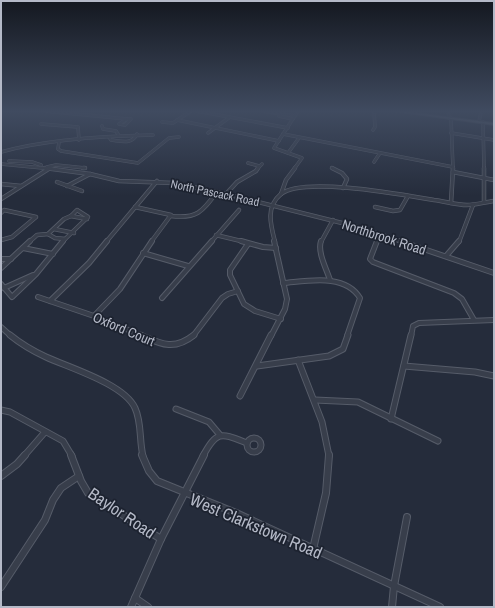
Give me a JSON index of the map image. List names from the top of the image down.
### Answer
{
  "streets": {
    "street": [
      "North Pascack Road",
      "Northbrook Road",
      "Oxford Court",
      "Baylor Road",
      "West Clarkstown Road"
    ]
  },
  "crossings": [
    ["North Pascack Road", "Northbrook Road"],
    ["Baylor Road", "West Clarkstown Road"]
  ]
}
